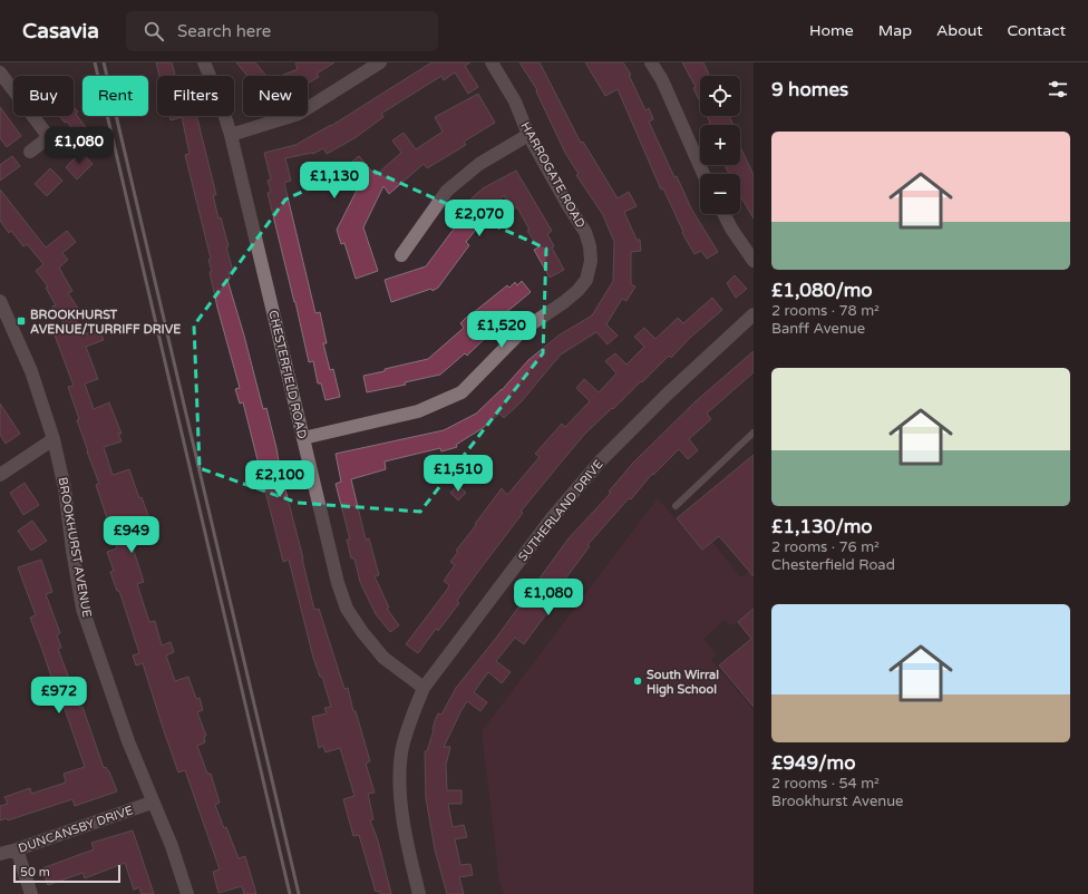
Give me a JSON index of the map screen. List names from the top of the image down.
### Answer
{
  "streets": {
    "street": [
      "HARROGATE ROAD",
      "CHESTERFIELD ROAD",
      "SUTHERLAND DRIVE",
      "BROOKHURST AVENUE",
      "DUNCANSBY DRIVE"
    ]
  },
  "crossings": [
    ["HARROGATE ROAD", "CHESTERFIELD ROAD"],
    ["CHESTERFIELD ROAD", "SUTHERLAND DRIVE"],
    ["BROOKHURST AVENUE", "DUNCANSBY DRIVE"]
  ],
  "places": {
    "transit": ["BROOKHURST AVENUE/TURRIFF DRIVE"],
    "other": ["South Wirral High School"]
  },
  "scale_bar": "50 m",
  "page": {
    "header": "Casavia",
    "search": "Search here",
    "nav": [
      "Home",
      "Map",
      "About",
      "Contact"
    ],
    "heading": "9 homes",
    "map_buttons": ["+", "−"],
    "chip": [
      "Buy",
      "Rent",
      "Filters",
      "New"
    ],
    "list": [
      {
        "name": "£1,080/mo",
        "note": "2 rooms · 78 m² · Banff Avenue"
      },
      {
        "name": "£1,130/mo",
        "note": "2 rooms · 76 m² · Chesterfield Road"
      },
      {
        "name": "£949/mo",
        "note": "2 rooms · 54 m² · Brookhurst Avenue"
      }
    ],
    "price": [
      "£1,080",
      "£1,130",
      "£2,070",
      "£1,520",
      "£1,510",
      "£2,100",
      "£949",
      "£1,080",
      "£972"
    ],
    "scale": "50 m"
  }
}
